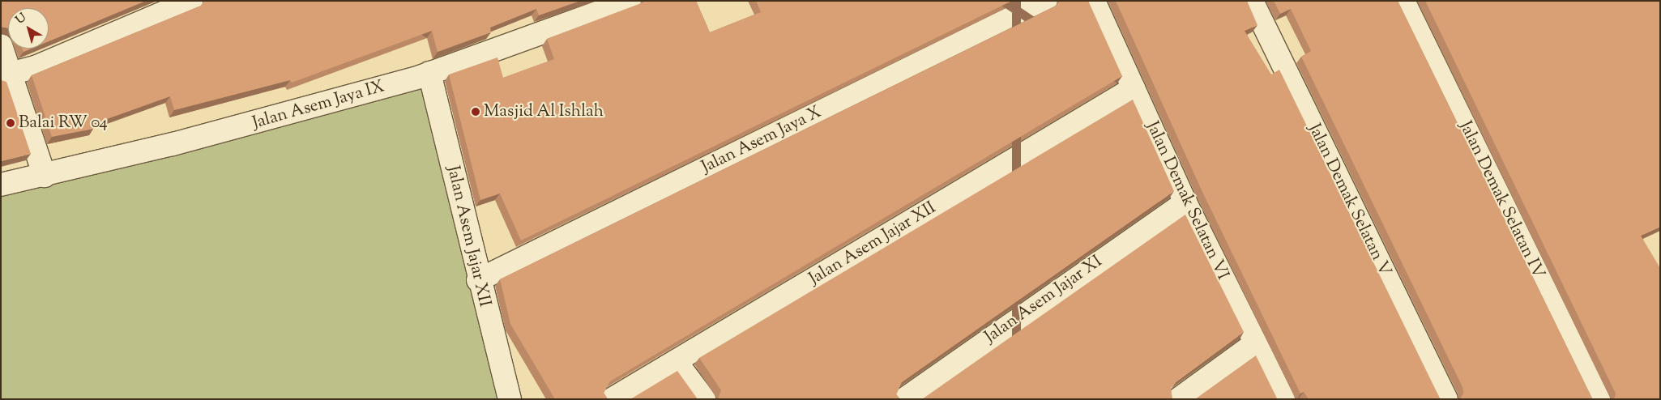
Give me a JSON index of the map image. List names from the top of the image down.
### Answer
{
  "streets": {
    "street": [
      "Jalan Asem Jaya IX",
      "Jalan Asem Jaya X",
      "Jalan Demak Selatan V",
      "Jalan Demak Selatan IV",
      "Jalan Demak Selatan VI",
      "Jalan Asem Jajar XII",
      "Jalan Asem Jajar XI"
    ]
  },
  "crossings": [
    ["Jalan Asem Jaya IX", "Jalan Asem Jajar XII"],
    ["Jalan Asem Jaya X", "Jalan Asem Jajar XII"],
    ["Jalan Demak Selatan VI", "Jalan Asem Jajar XII"],
    ["Jalan Demak Selatan VI", "Jalan Asem Jajar XI"]
  ],
  "places": ["Masjid Al Ishlah", "Balai RW 04"],
  "north": "top left"
}
